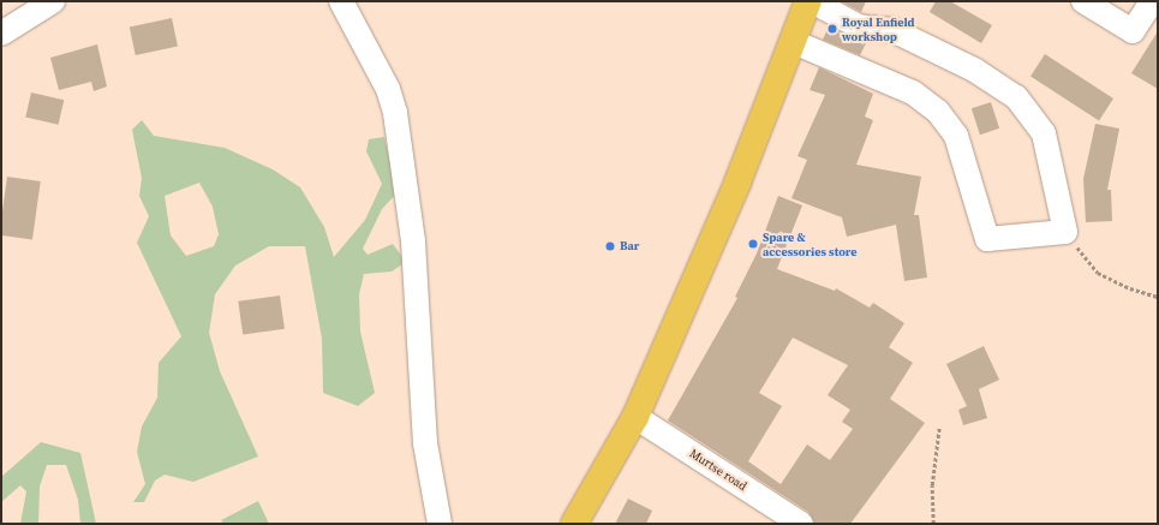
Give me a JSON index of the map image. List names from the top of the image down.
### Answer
{
  "streets": {
    "street": ["Murtse road"]
  },
  "places": ["Royal Enfield workshop", "Spare & accessories store", "Bar"]
}
